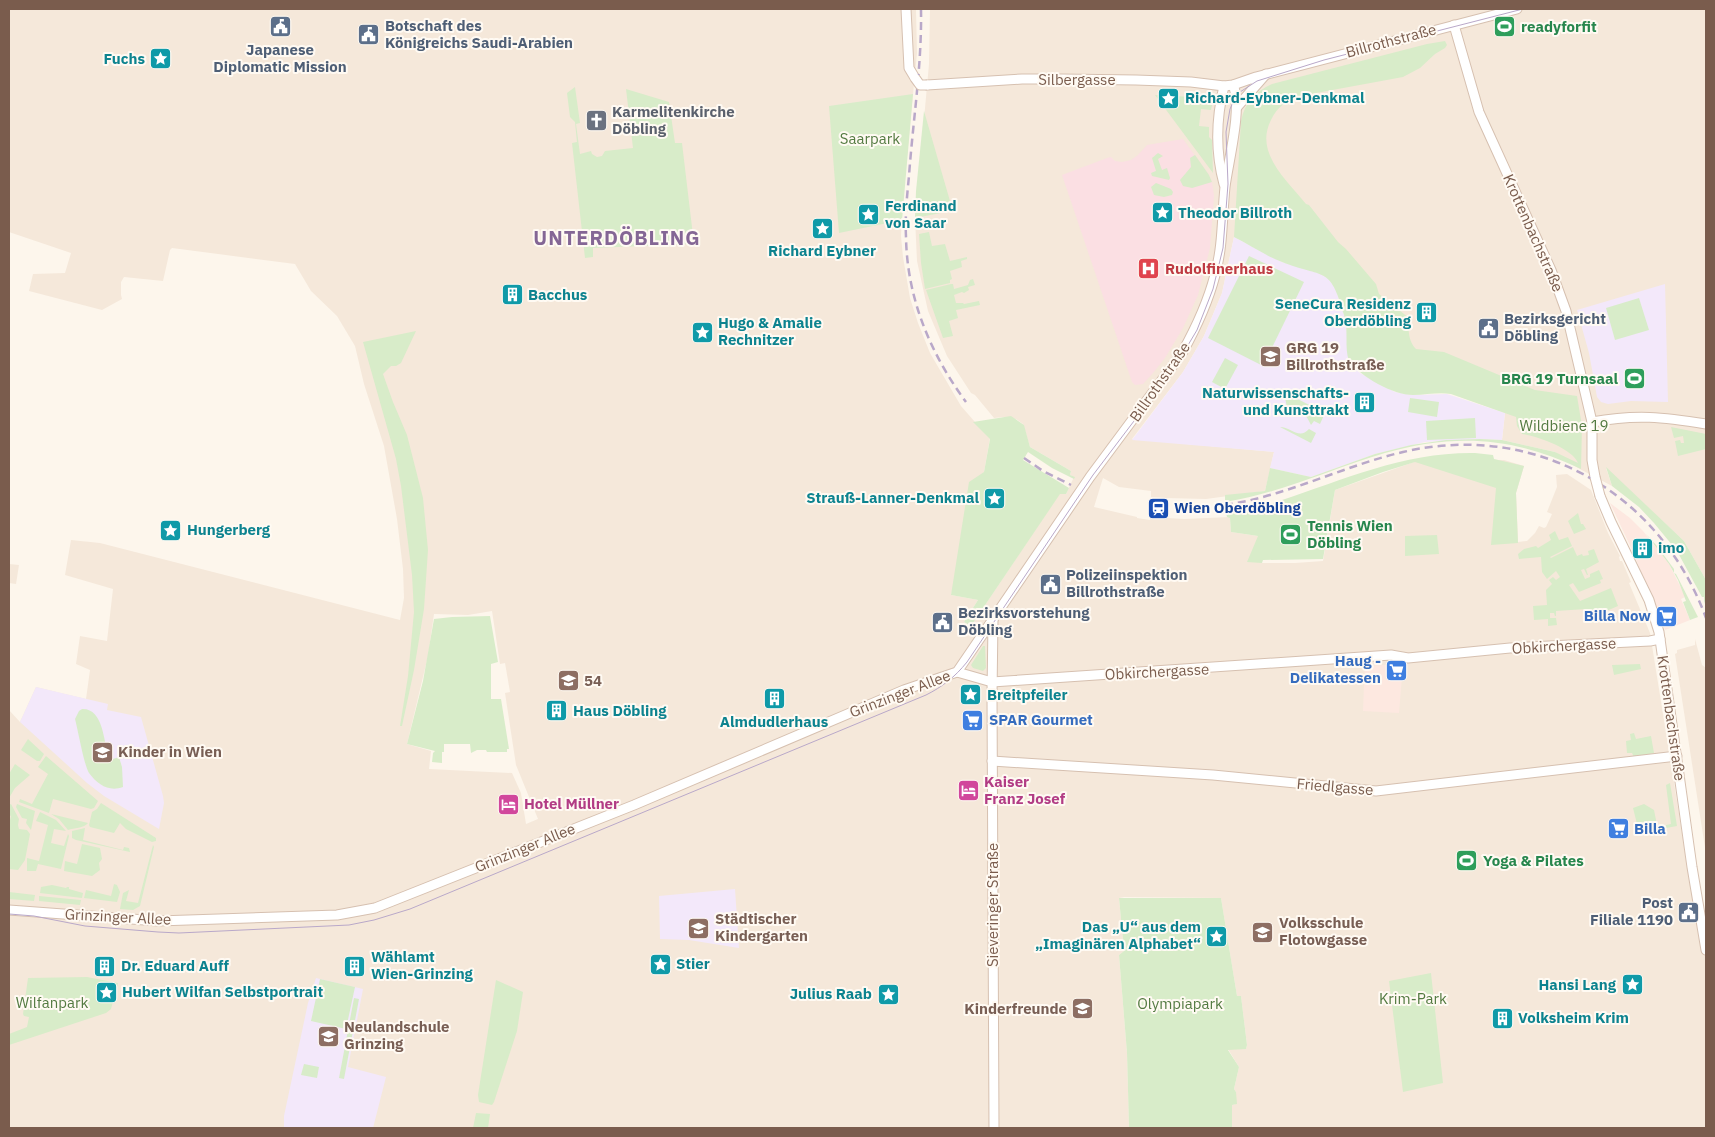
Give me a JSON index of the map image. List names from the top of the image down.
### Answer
{
  "streets": {
    "main road": [
      "Billrothstraße",
      "Silbergasse",
      "Krottenbachstraße",
      "Obkirchergasse",
      "Grinzinger Allee",
      "Friedlgasse",
      "Sieveringer Straße"
    ]
  },
  "crossings": [
    ["Billrothstraße", "Silbergasse"],
    ["Billrothstraße", "Krottenbachstraße"],
    ["Billrothstraße", "Grinzinger Allee"],
    ["Krottenbachstraße", "Obkirchergasse"],
    ["Krottenbachstraße", "Friedlgasse"],
    ["Obkirchergasse", "Grinzinger Allee"],
    ["Obkirchergasse", "Sieveringer Straße"],
    ["Friedlgasse", "Sieveringer Straße"]
  ],
  "districts": ["UNTERDÖBLING"],
  "parks": [
    "Saarpark",
    "Wildbiene 19",
    "Krim-Park",
    "Wilfanpark",
    "Olympiapark"
  ],
  "places": {
    "public building": [
      "Japanese Diplomatic Mission",
      "Botschaft des Königreichs Saudi-Arabien",
      "Bezirksgericht Döbling",
      "Polizeiinspektion Billrothstraße",
      "Bezirksvorstehung Döbling",
      "Post Filiale 1190"
    ],
    "sports": [
      "readyforfit",
      "BRG 19 Turnsaal",
      "Tennis Wien Döbling",
      "Yoga & Pilates"
    ],
    "place": [
      "Fuchs",
      "Richard-Eybner-Denkmal",
      "Theodor Billroth",
      "Ferdinand von Saar",
      "Richard Eybner",
      "Hugo & Amalie Rechnitzer",
      "Strauß-Lanner-Denkmal",
      "Hungerberg",
      "Breitpfeiler",
      "Das „U“ aus dem „Imaginären Alphabet“",
      "Stier",
      "Hansi Lang",
      "Hubert Wilfan Selbstportrait",
      "Julius Raab"
    ],
    "church": ["Karmelitenkirche Döbling"],
    "hospital": ["Rudolfinerhaus"],
    "building": [
      "Bacchus",
      "SeneCura Residenz Oberdöbling",
      "Naturwissenschafts- und Kunsttrakt",
      "imo",
      "Almdudlerhaus",
      "Haus Döbling",
      "Dr. Eduard Auff",
      "Wählamt Wien-Grinzing",
      "Volksheim Krim"
    ],
    "school or university": [
      "GRG 19 Billrothstraße",
      "54",
      "Kinder in Wien",
      "Städtischer Kindergarten",
      "Volksschule Flotowgasse",
      "Kinderfreunde",
      "Neulandschule Grinzing"
    ],
    "station": ["Wien Oberdöbling"],
    "supermarket": [
      "Billa Now",
      "Haug - Delikatessen",
      "SPAR Gourmet",
      "Billa"
    ],
    "hotel": ["Kaiser Franz Josef", "Hotel Müllner"]
  }
}
